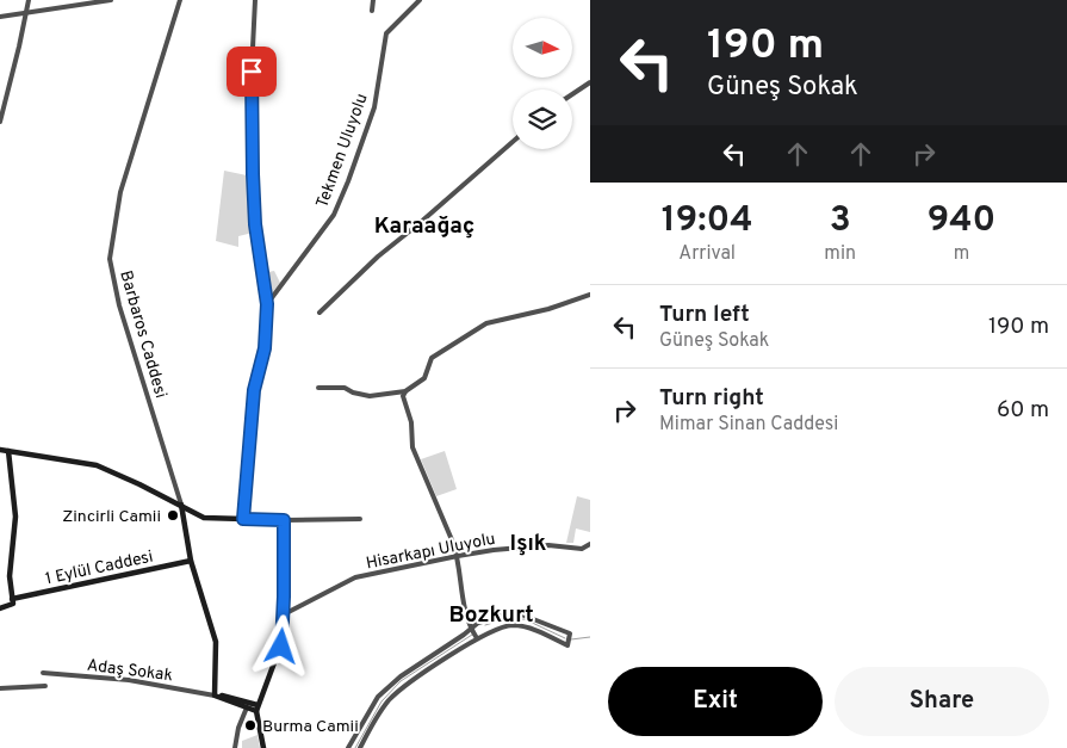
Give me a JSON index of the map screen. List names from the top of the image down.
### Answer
{
  "streets": {
    "main road": ["Barbaros Caddesi", "1 Eylül Caddesi"],
    "street": ["Tekmen Uluyolu", "Hisarkapı Uluyolu", "Adaş Sokak"]
  },
  "crossings": [
    ["Barbaros Caddesi", "1 Eylül Caddesi"],
    ["Barbaros Caddesi", "Adaş Sokak"]
  ],
  "districts": ["Karaağaç", "Işık", "Bozkurt"],
  "places": ["Zincirli Camii", "Burma Camii"],
  "north": "right",
  "page": {
    "turn": ["190 m", "Güneş Sokak"],
    "eta": [
      "19:04",
      "Arrival",
      "3",
      "min",
      "940",
      "m"
    ],
    "list": [
      {
        "name": "Turn left",
        "note": "Güneş Sokak",
        "value": "190 m"
      },
      {
        "name": "Turn right",
        "note": "Mimar Sinan Caddesi",
        "value": "60 m"
      }
    ],
    "buttons": ["Exit", "Share"]
  }
}
